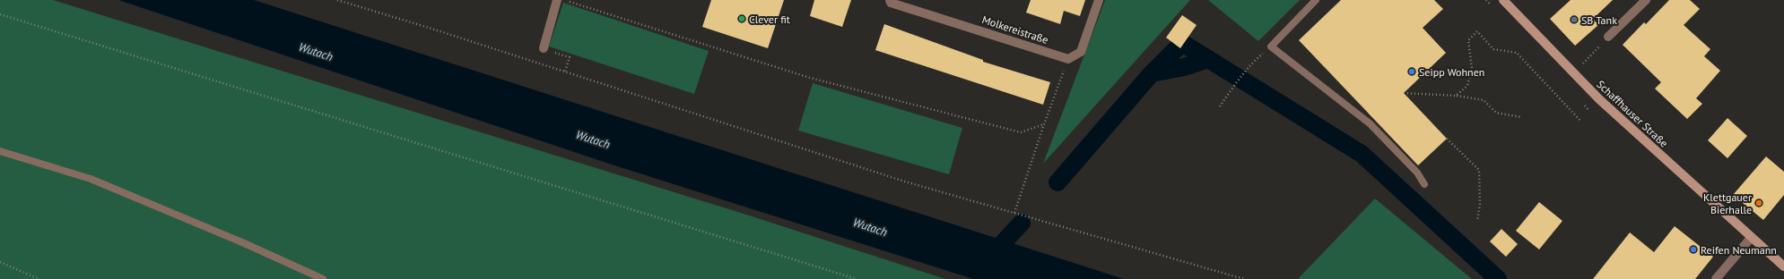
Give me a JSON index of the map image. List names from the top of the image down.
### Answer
{
  "streets": {
    "main road": ["Schaffhauser Straße"],
    "street": ["Molkereistraße"]
  },
  "water": ["Wutach"],
  "places": [
    "Clever fit",
    "SB Tank",
    "Seipp Wohnen",
    "Klettgauer Bierhalle",
    "Reifen Neumann"
  ]
}
